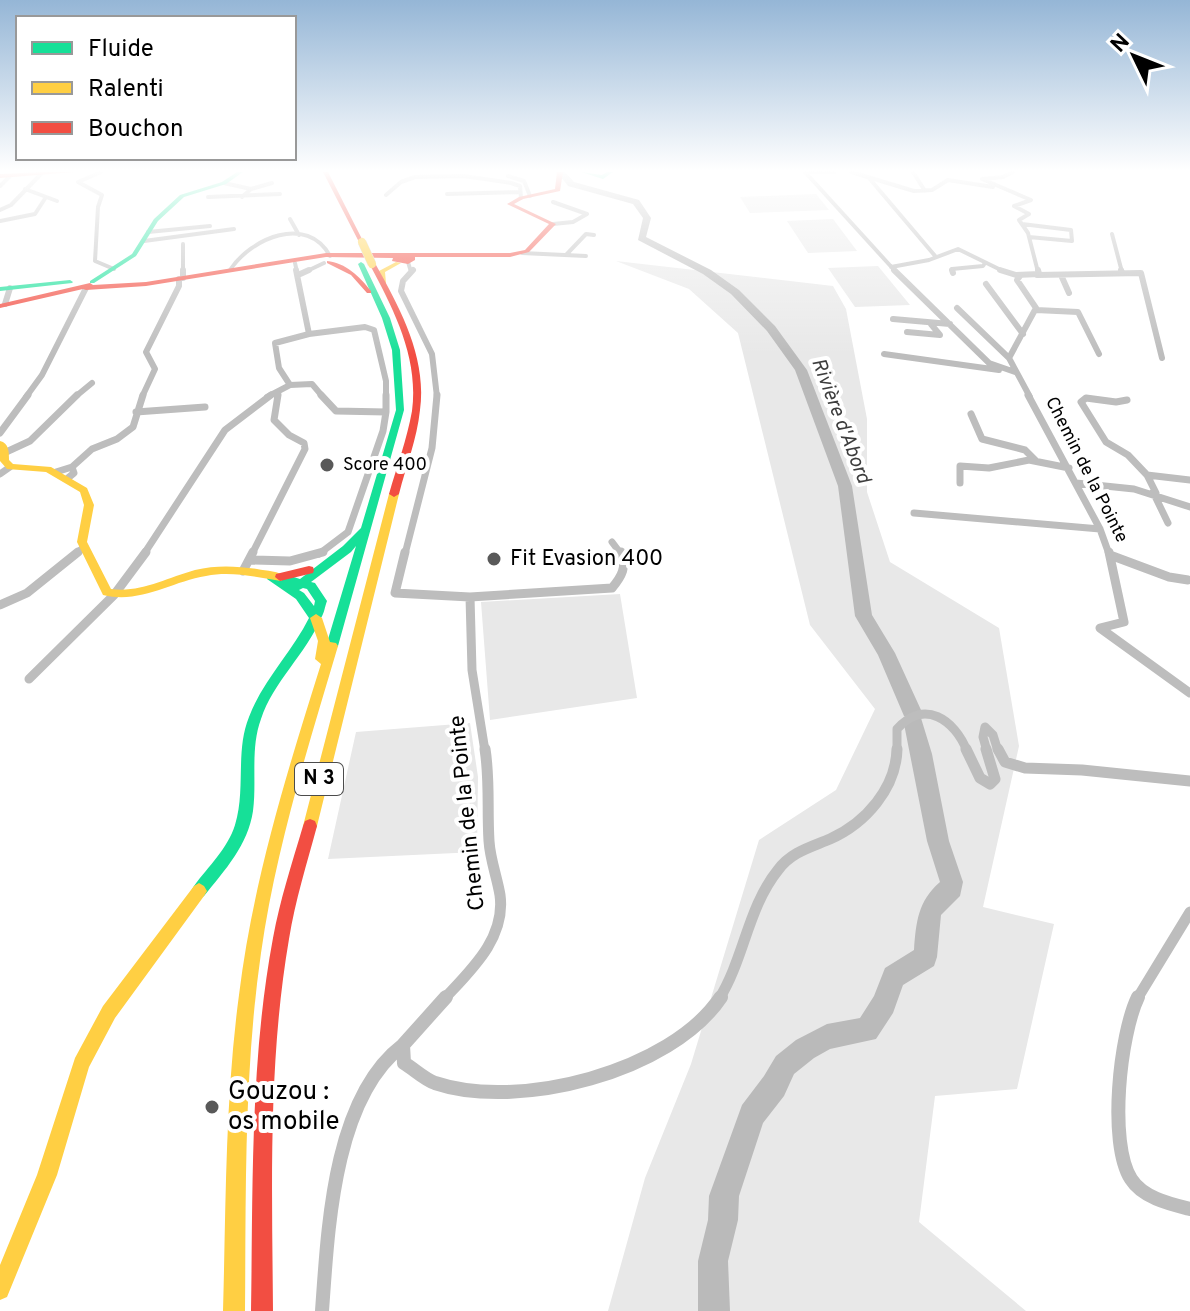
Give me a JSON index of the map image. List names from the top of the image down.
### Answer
{
  "streets": {
    "main road": ["N 3"],
    "street": ["Chemin de la Pointe"]
  },
  "water": ["Rivière d'Abord"],
  "places": ["Score 400", "Fit Evasion 400", "Gouzou : os mobile"],
  "legend": ["Fluide", "Ralenti", "Bouchon"],
  "north": "top left"
}
